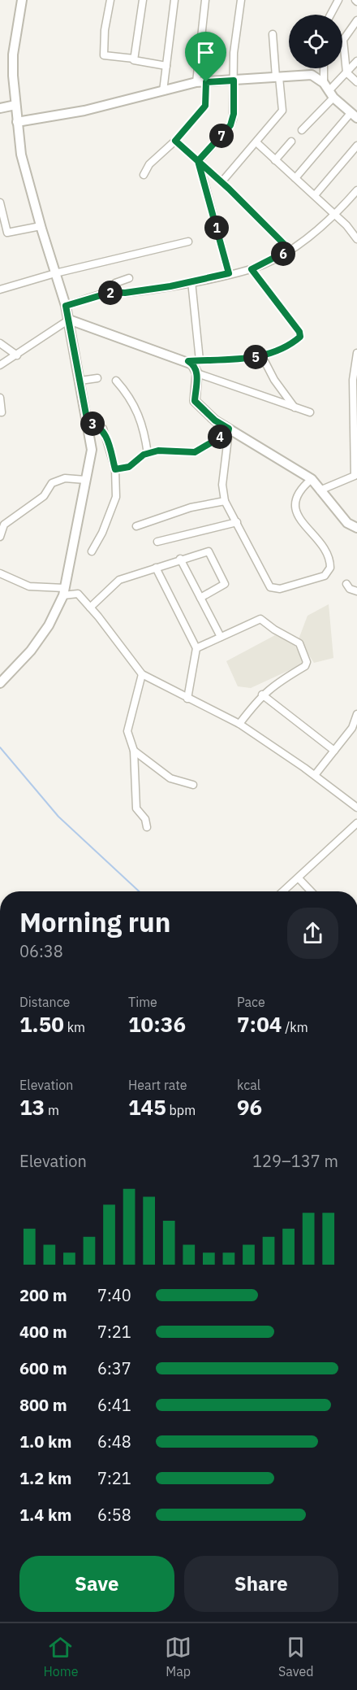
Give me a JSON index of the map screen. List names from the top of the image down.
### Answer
{
  "page": {
    "pins": [
      "7",
      "1",
      "6",
      "2",
      "5",
      "3",
      "4"
    ],
    "heading": ["Morning run", "06:38"],
    "stats": [
      ["Distance", "1.50 km"],
      ["Time", "10:36"],
      ["Pace", "7:04 /km"],
      ["Elevation", "13 m"],
      ["Heart rate", "145 bpm"],
      ["kcal", "96"]
    ],
    "chart": ["Elevation", "129–137 m"],
    "list": [
      {
        "name": "200 m",
        "note": "7:40"
      },
      {
        "name": "400 m",
        "note": "7:21"
      },
      {
        "name": "600 m",
        "note": "6:37"
      },
      {
        "name": "800 m",
        "note": "6:41"
      },
      {
        "name": "1.0 km",
        "note": "6:48"
      },
      {
        "name": "1.2 km",
        "note": "7:21"
      },
      {
        "name": "1.4 km",
        "note": "6:58"
      }
    ],
    "buttons": ["Save", "Share"],
    "tabs": ["Home", "Map", "Saved"]
  }
}
